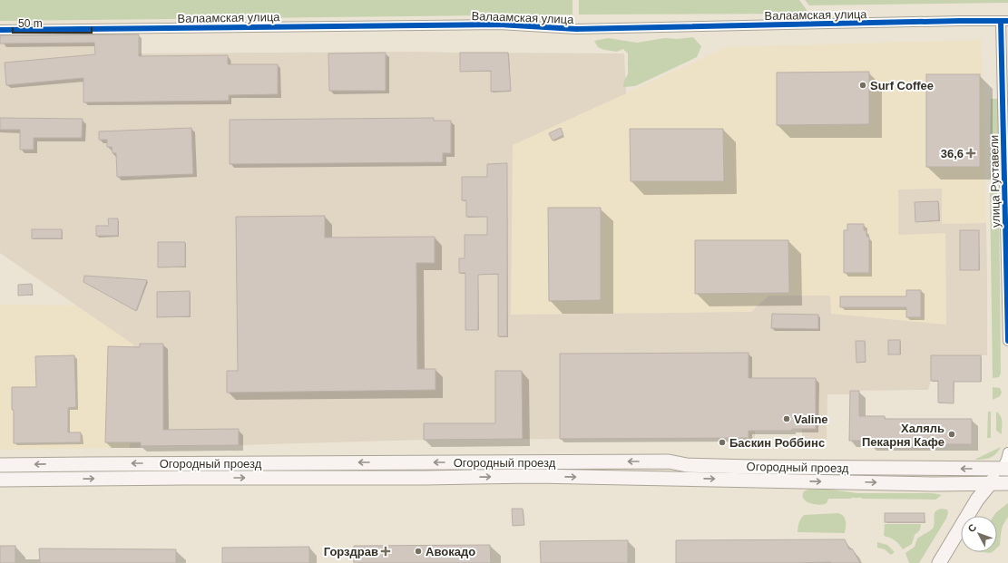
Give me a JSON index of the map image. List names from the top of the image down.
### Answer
{
  "streets": {
    "main road": ["Огородный проезд"],
    "street": ["Валаамская улица", "улица Руставели"]
  },
  "crossings": [
    ["Валаамская улица", "улица Руставели"]
  ],
  "places": {
    "other": [
      "Surf Coffee",
      "Valine",
      "Халяль Пекарня Кафе",
      "Баскин Роббинс",
      "Авокадо"
    ],
    "health": ["36,6", "Горздрав"]
  },
  "scale_bar": "50 m",
  "north": "top left"
}
